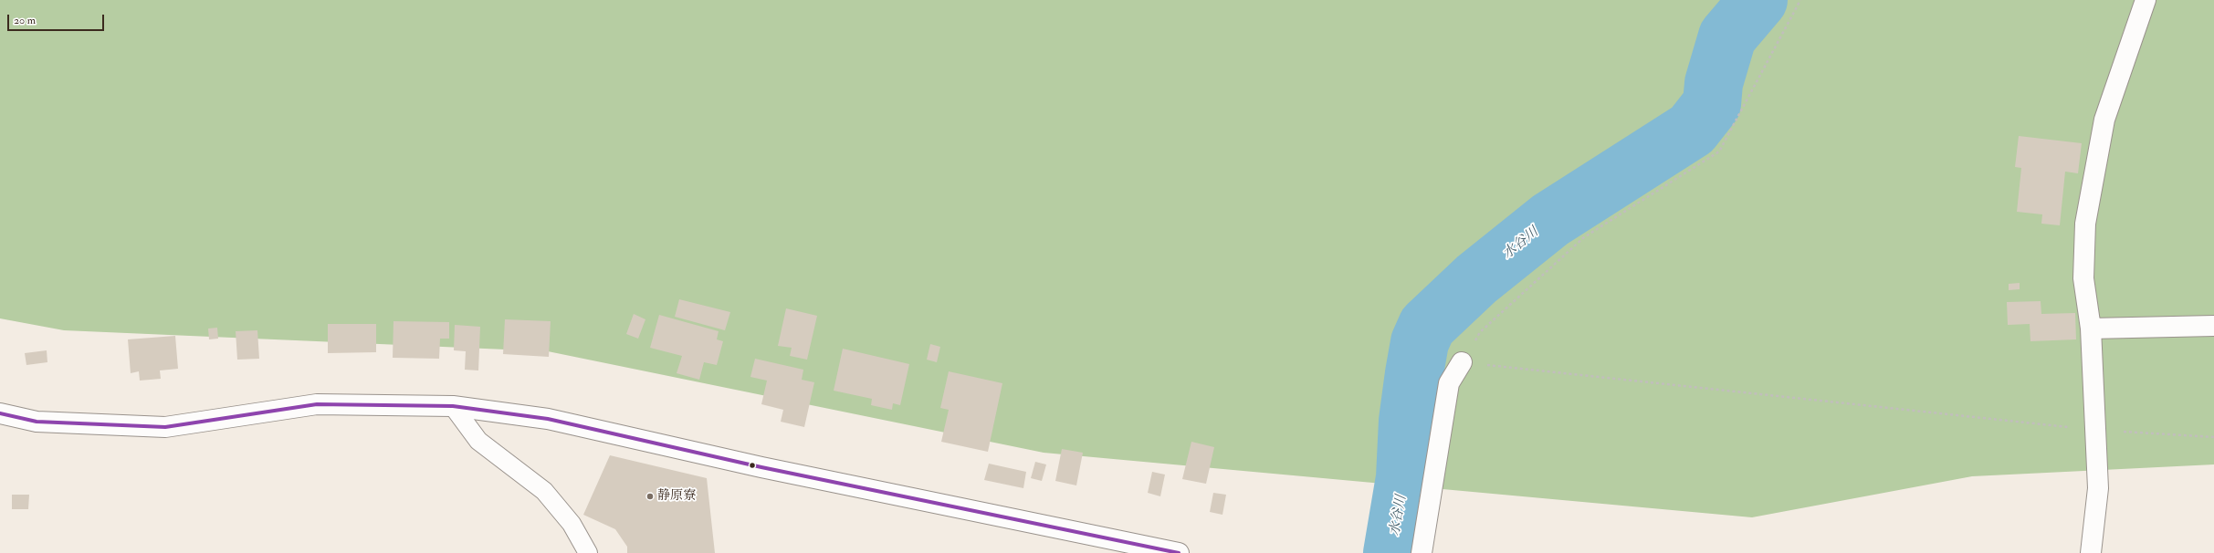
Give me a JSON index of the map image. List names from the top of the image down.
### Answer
{
  "water": ["水谷川"],
  "places": ["静原寮"],
  "scale_bar": "20 m"
}
